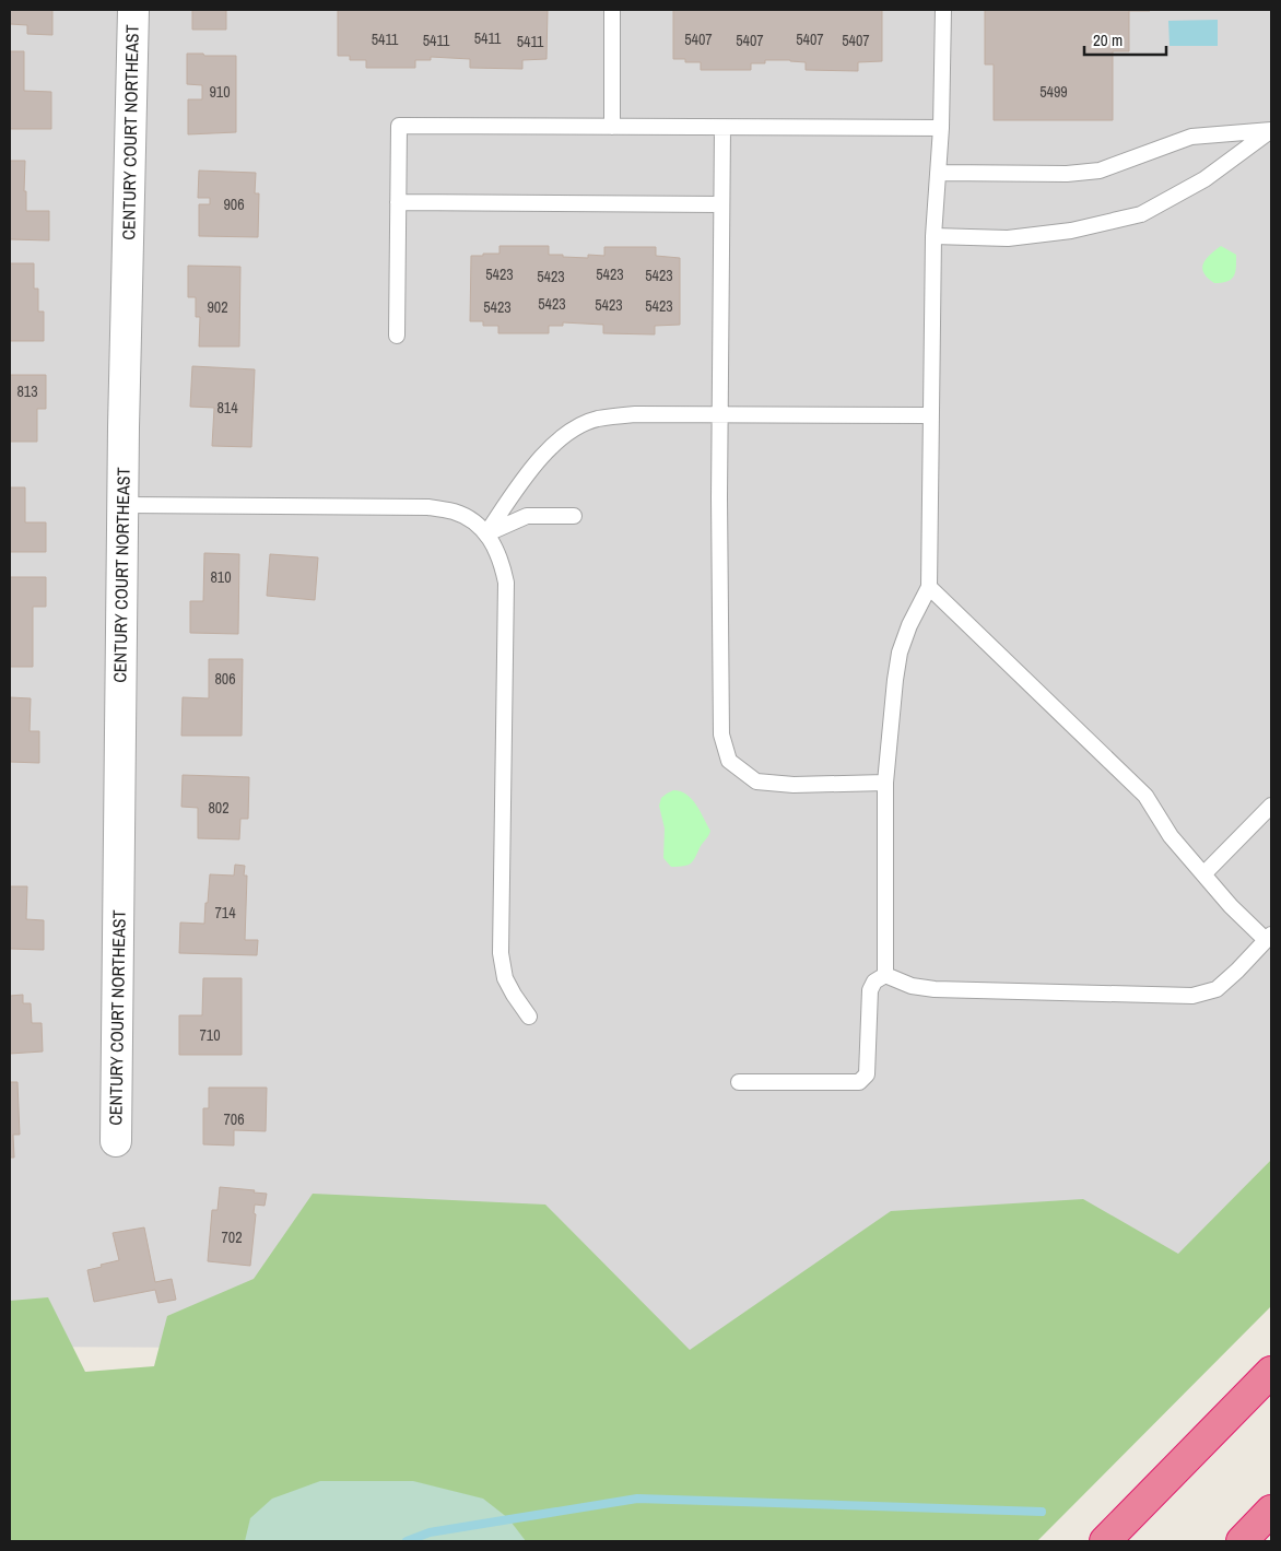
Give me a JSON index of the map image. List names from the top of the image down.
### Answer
{
  "streets": {
    "street": ["CENTURY COURT NORTHEAST"]
  },
  "house_numbers": [
    "5411",
    "5411",
    "5407",
    "5407",
    "5411",
    "5407",
    "5407",
    "5411",
    "910",
    "5499",
    "906",
    "5423",
    "5423",
    "5423",
    "5423",
    "5423",
    "5423",
    "5423",
    "902",
    "5423",
    "813",
    "814",
    "810",
    "806",
    "802",
    "714",
    "710",
    "706",
    "702"
  ],
  "scale_bar": "20 m"
}
